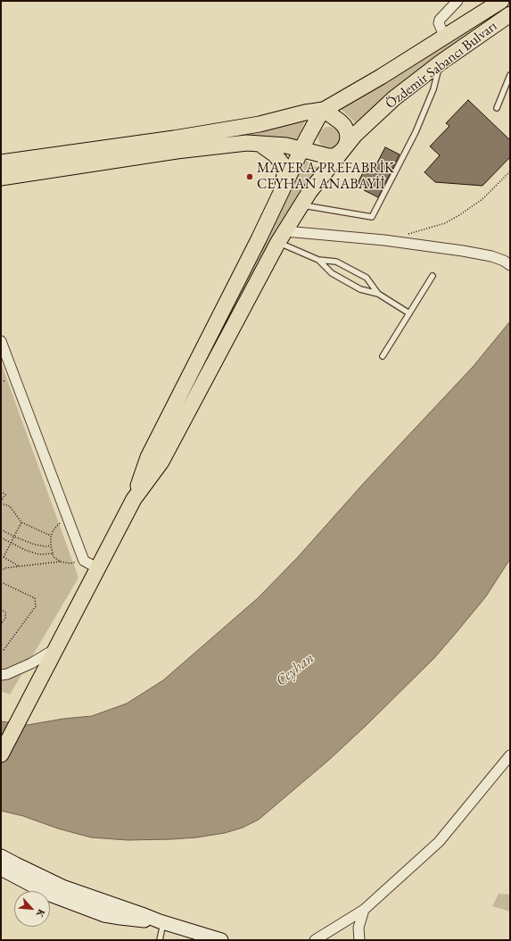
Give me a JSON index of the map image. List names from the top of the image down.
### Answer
{
  "streets": {
    "main road": ["Özdemir Sabancı Bulvarı"]
  },
  "water": ["Ceyhan"],
  "places": ["MAVERA PREFABRİK CEYHAN ANABAYİİ"],
  "north": "bottom right"
}
